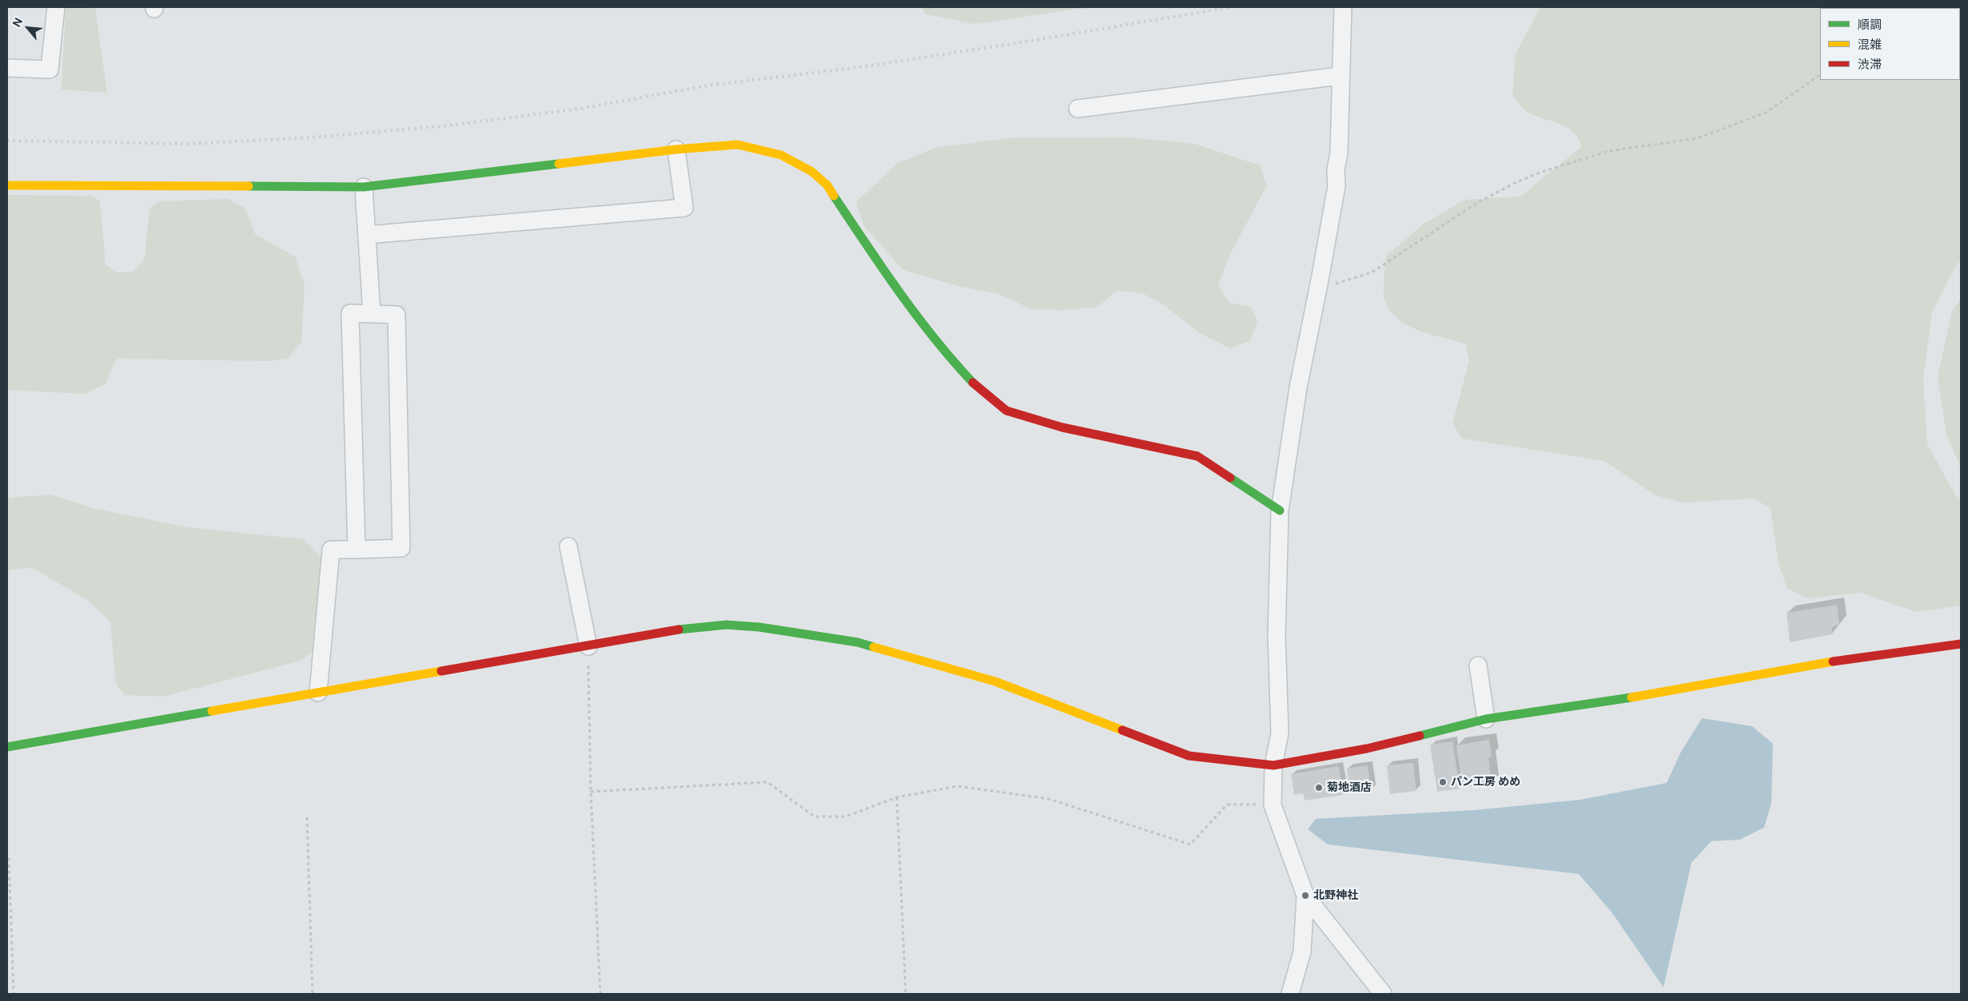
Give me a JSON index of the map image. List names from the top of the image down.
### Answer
{
  "places": ["パン工房 めめ", "菊地酒店", "北野神社"],
  "legend": ["順調", "混雑", "渋滞"],
  "north": "top left"
}
